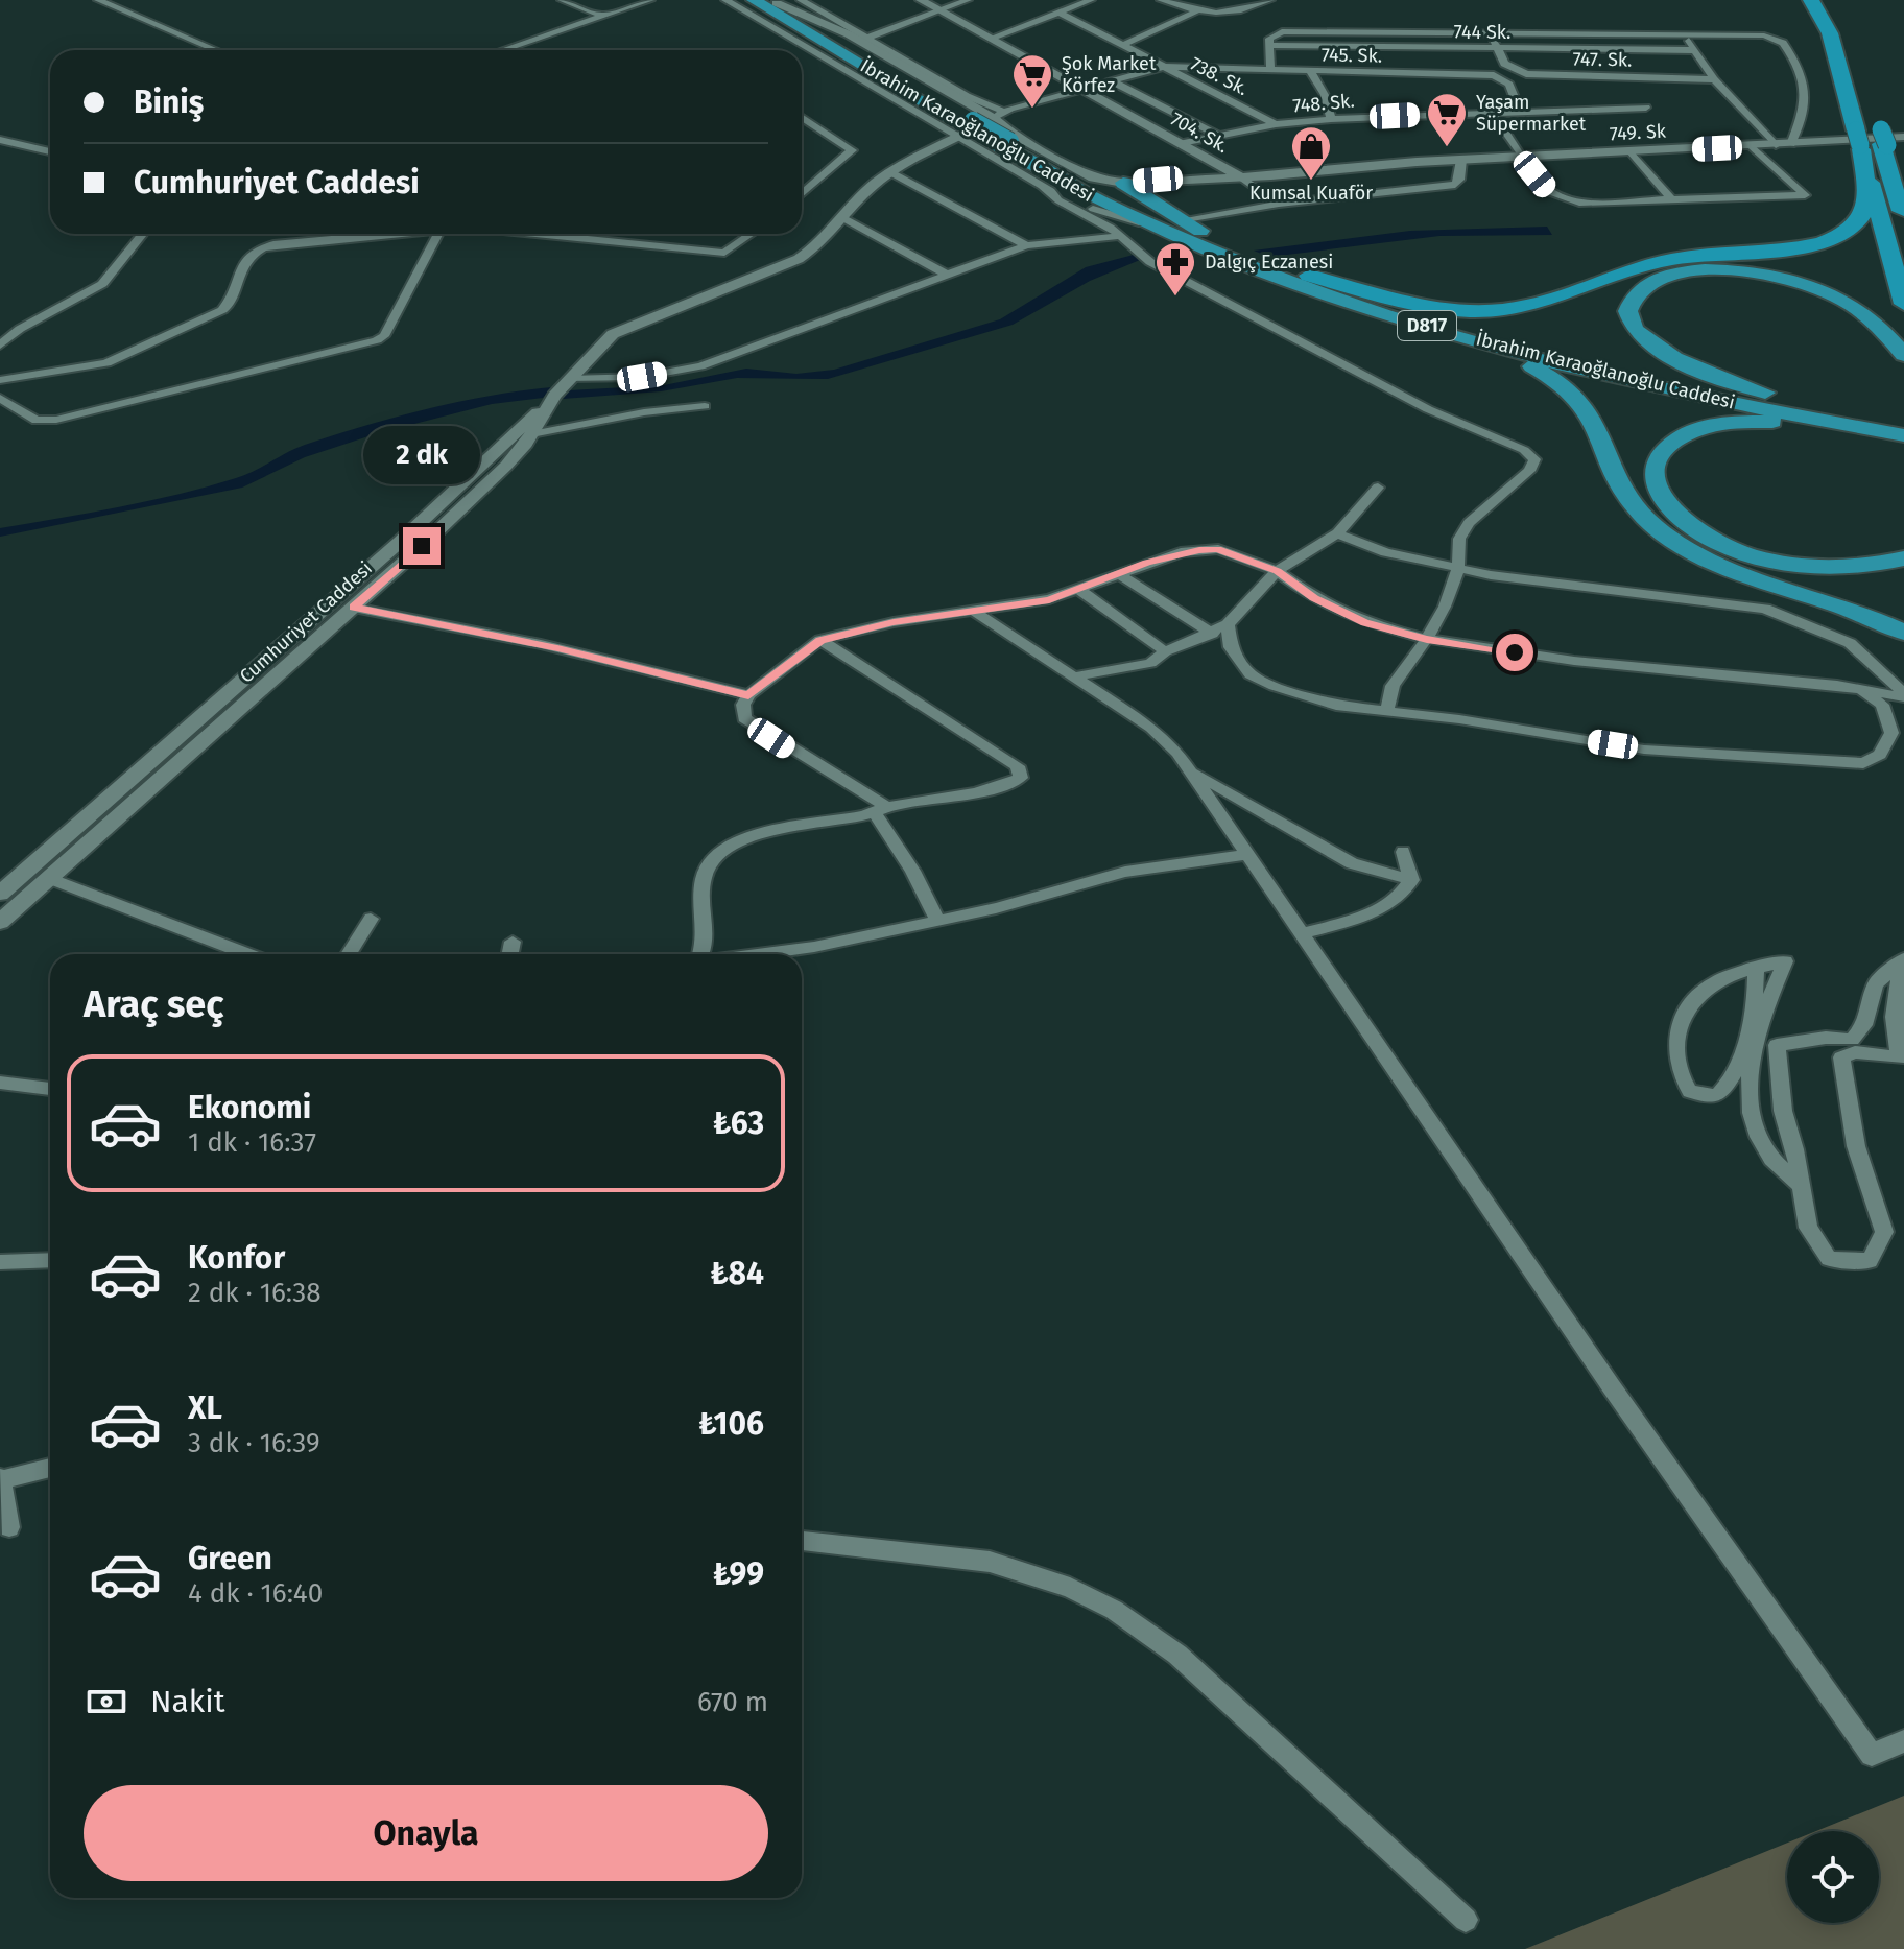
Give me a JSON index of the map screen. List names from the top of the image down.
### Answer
{
  "streets": {
    "highway": ["İbrahim Karaoğlanoğlu Caddesi", "D817"],
    "street": [
      "744 Sk.",
      "745. Sk.",
      "747. Sk.",
      "738. Sk.",
      "748. Sk.",
      "704. Sk.",
      "749. Sk",
      "Cumhuriyet Caddesi"
    ]
  },
  "crossings": [
    ["744 Sk.", "747. Sk."],
    ["745. Sk.", "738. Sk."],
    ["745. Sk.", "748. Sk."],
    ["738. Sk.", "748. Sk."],
    ["748. Sk.", "704. Sk."],
    ["İbrahim Karaoğlanoğlu Caddesi", "D817"],
    ["İbrahim Karaoğlanoğlu Caddesi", "Cumhuriyet Caddesi"],
    ["704. Sk.", "749. Sk"]
  ],
  "places": {
    "supermarket": ["Şok Market Körfez", "Yaşam Süpermarket"],
    "shop": ["Kumsal Kuaför"],
    "pharmacy": ["Dalgıç Eczanesi"]
  },
  "page": {
    "banner": ["Biniş", "Cumhuriyet Caddesi"],
    "bubble": "2 dk",
    "heading": "Araç seç",
    "list": [
      {
        "name": "Ekonomi",
        "note": "1 dk · 16:37",
        "value": "₺63"
      },
      {
        "name": "Konfor",
        "note": "2 dk · 16:38",
        "value": "₺84"
      },
      {
        "name": "XL",
        "note": "3 dk · 16:39",
        "value": "₺106"
      },
      {
        "name": "Green",
        "note": "4 dk · 16:40",
        "value": "₺99"
      }
    ],
    "pay": ["Nakit", "670 m"],
    "buttons": "Onayla"
  }
}
